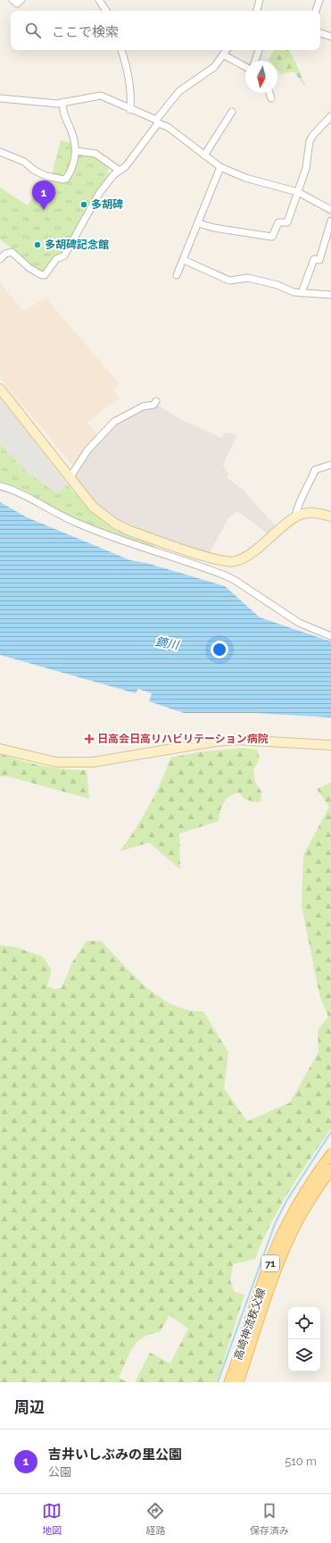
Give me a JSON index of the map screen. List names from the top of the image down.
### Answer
{
  "streets": {
    "main road": ["71", "高崎神流秩父線"]
  },
  "water": ["鏑川"],
  "places": {
    "other": ["多胡碑", "多胡碑記念館"],
    "health": ["日高会日高リハビリテーション病院"]
  },
  "north": "bottom",
  "page": {
    "search": "ここで検索",
    "pins": "1",
    "heading": "周辺",
    "list": [
      {
        "mark": "1",
        "name": "吉井いしぶみの里公園",
        "note": "公園",
        "value": "510 m"
      }
    ],
    "nav": ["地図", "経路", "保存済み"]
  }
}
